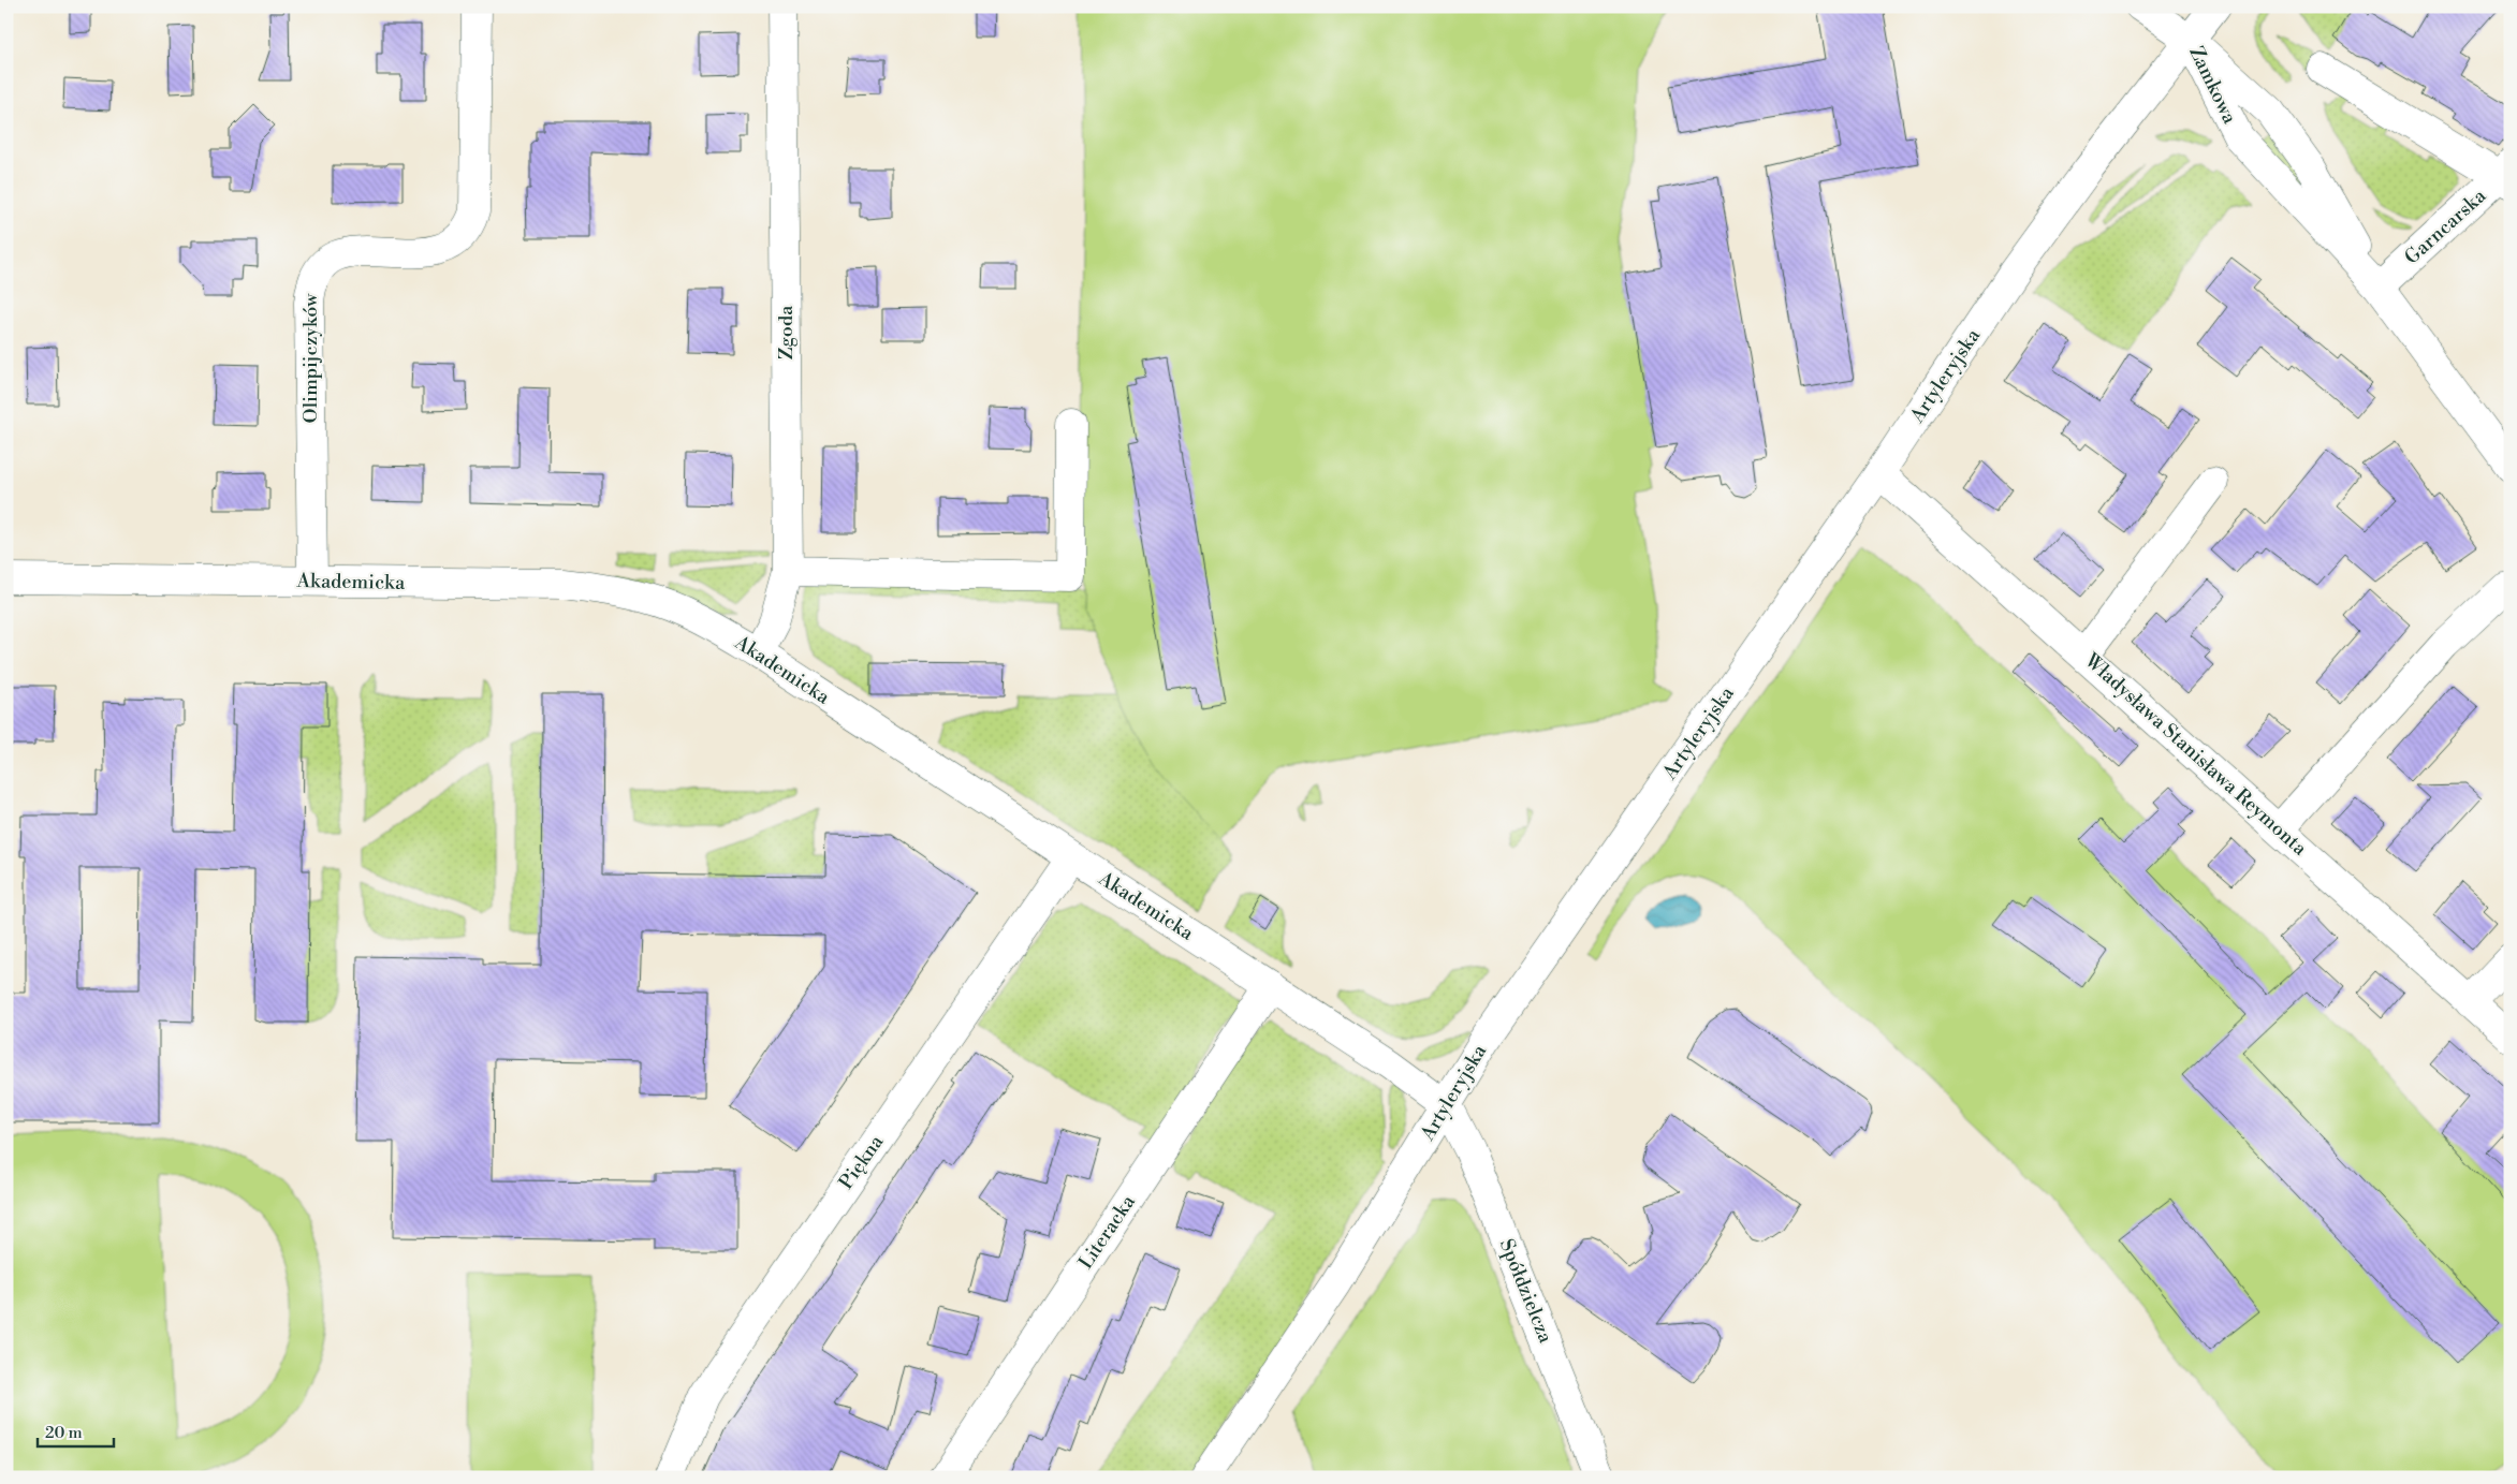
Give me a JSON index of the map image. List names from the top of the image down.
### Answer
{
  "streets": {
    "street": [
      "Zamkowa",
      "Garncarska",
      "Zgoda",
      "Olimpijczyków",
      "Artyleryjska",
      "Akademicka",
      "Władysława Stanisława Reymonta",
      "Piękna",
      "Literacka",
      "Spółdzielcza"
    ]
  },
  "crossings": [
    ["Zamkowa", "Garncarska"],
    ["Zamkowa", "Artyleryjska"],
    ["Zgoda", "Akademicka"],
    ["Olimpijczyków", "Akademicka"],
    ["Artyleryjska", "Akademicka"],
    ["Artyleryjska", "Władysława Stanisława Reymonta"],
    ["Artyleryjska", "Spółdzielcza"],
    ["Akademicka", "Piękna"],
    ["Akademicka", "Literacka"],
    ["Akademicka", "Spółdzielcza"]
  ],
  "scale_bar": "20 m"
}
